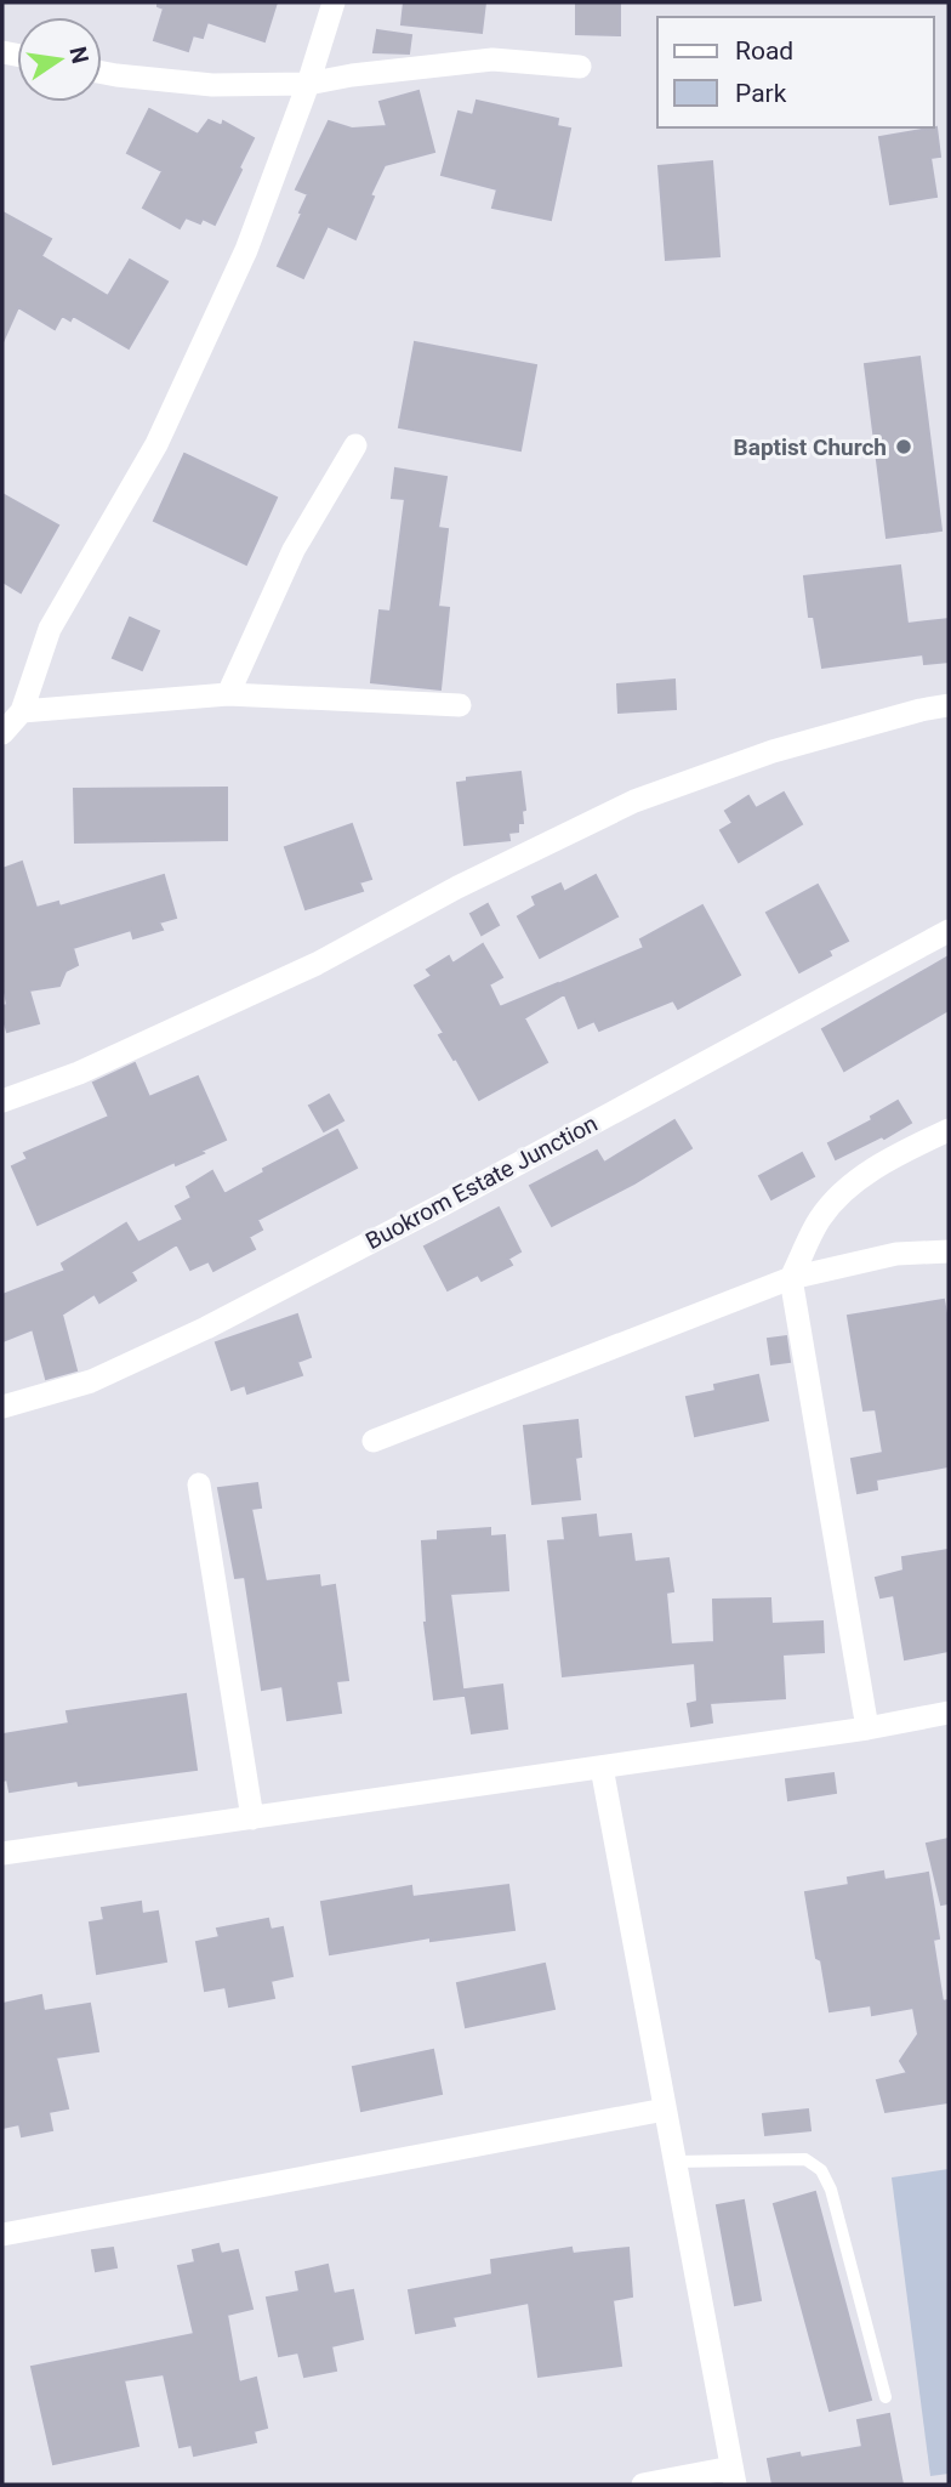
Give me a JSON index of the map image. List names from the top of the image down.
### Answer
{
  "streets": {
    "street": ["Buokrom Estate Junction"]
  },
  "places": ["Baptist Church"],
  "legend": ["Road", "Park"],
  "north": "right"
}
